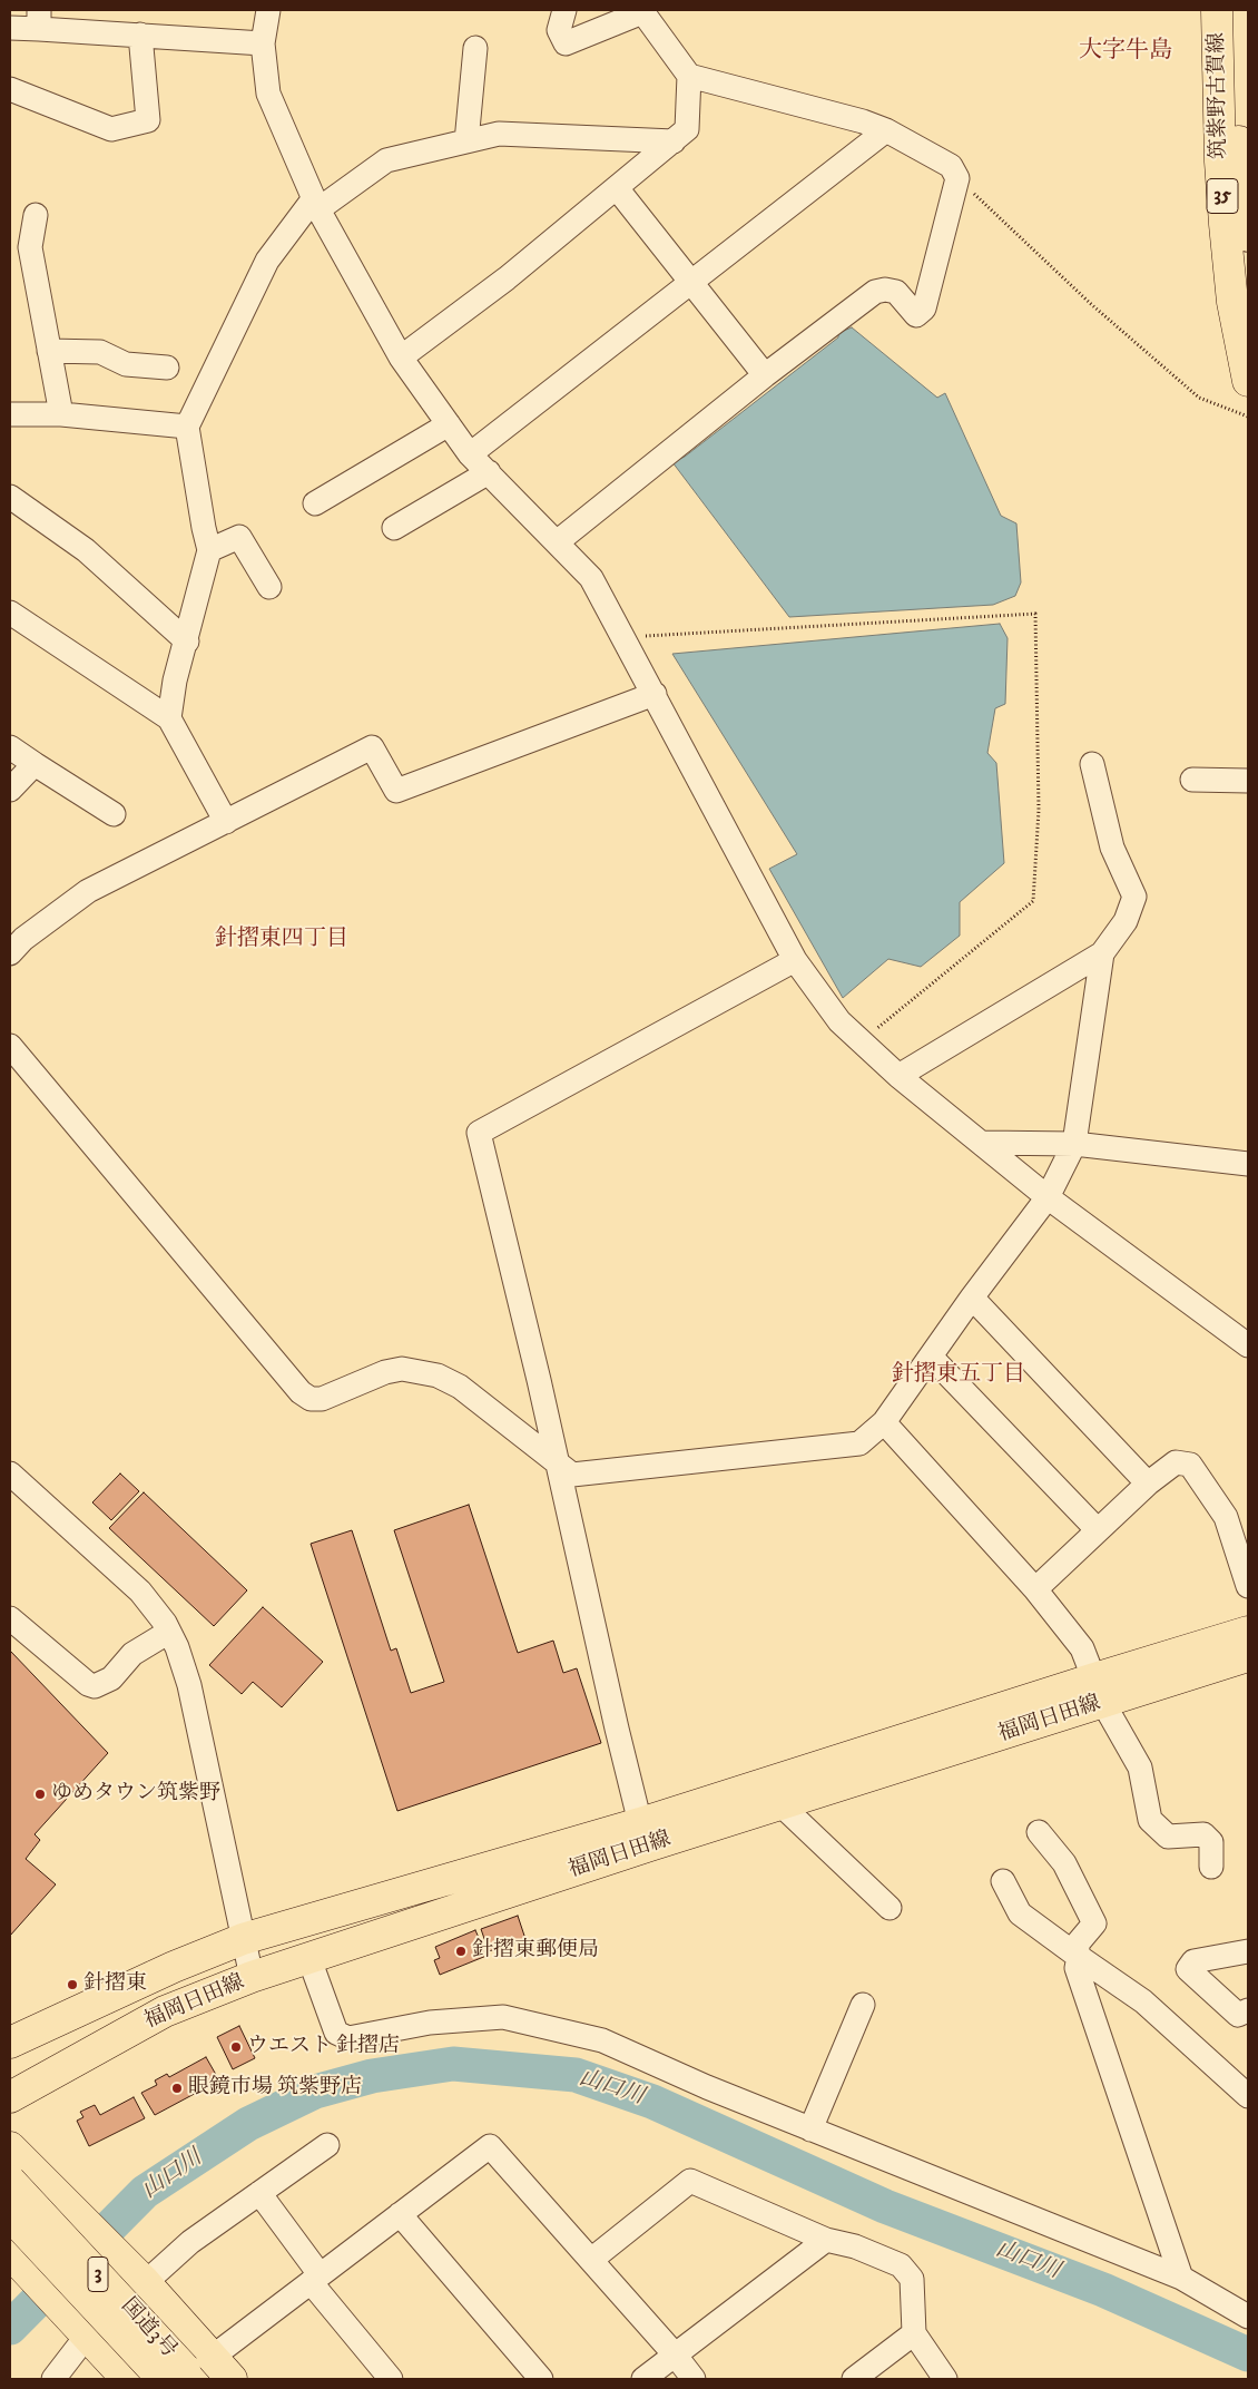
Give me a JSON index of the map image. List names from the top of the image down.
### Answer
{
  "streets": {
    "main road": [
      "筑紫野古賀線",
      "35",
      "福岡日田線",
      "3",
      "国道3号"
    ]
  },
  "districts": ["大字牛島", "針摺東四丁目", "針摺東五丁目"],
  "water": ["山口川"],
  "places": [
    "ゆめタウン筑紫野",
    "針摺東郵便局",
    "針摺東",
    "ウエスト 針摺店",
    "眼鏡市場 筑紫野店"
  ]
}
